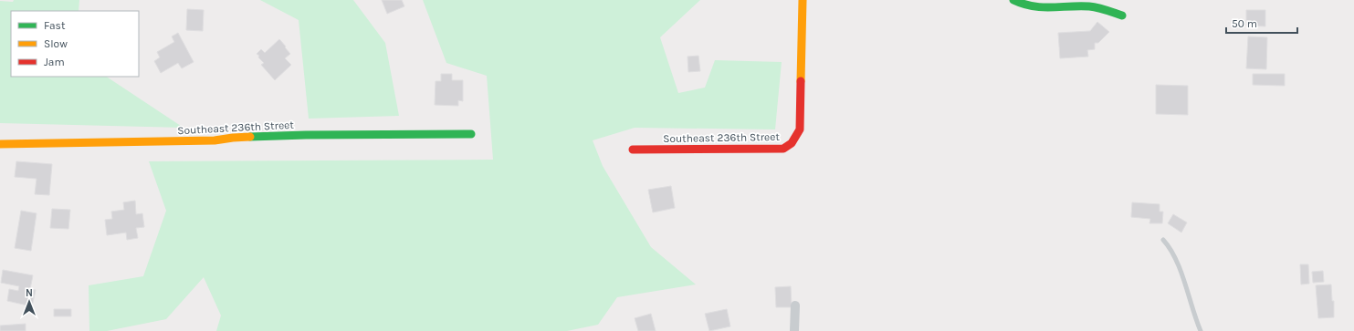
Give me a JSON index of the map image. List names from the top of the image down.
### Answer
{
  "streets": {
    "street": ["Southeast 236th Street"]
  },
  "legend": ["Fast", "Slow", "Jam"],
  "scale_bar": "50 m",
  "north": "top"
}
